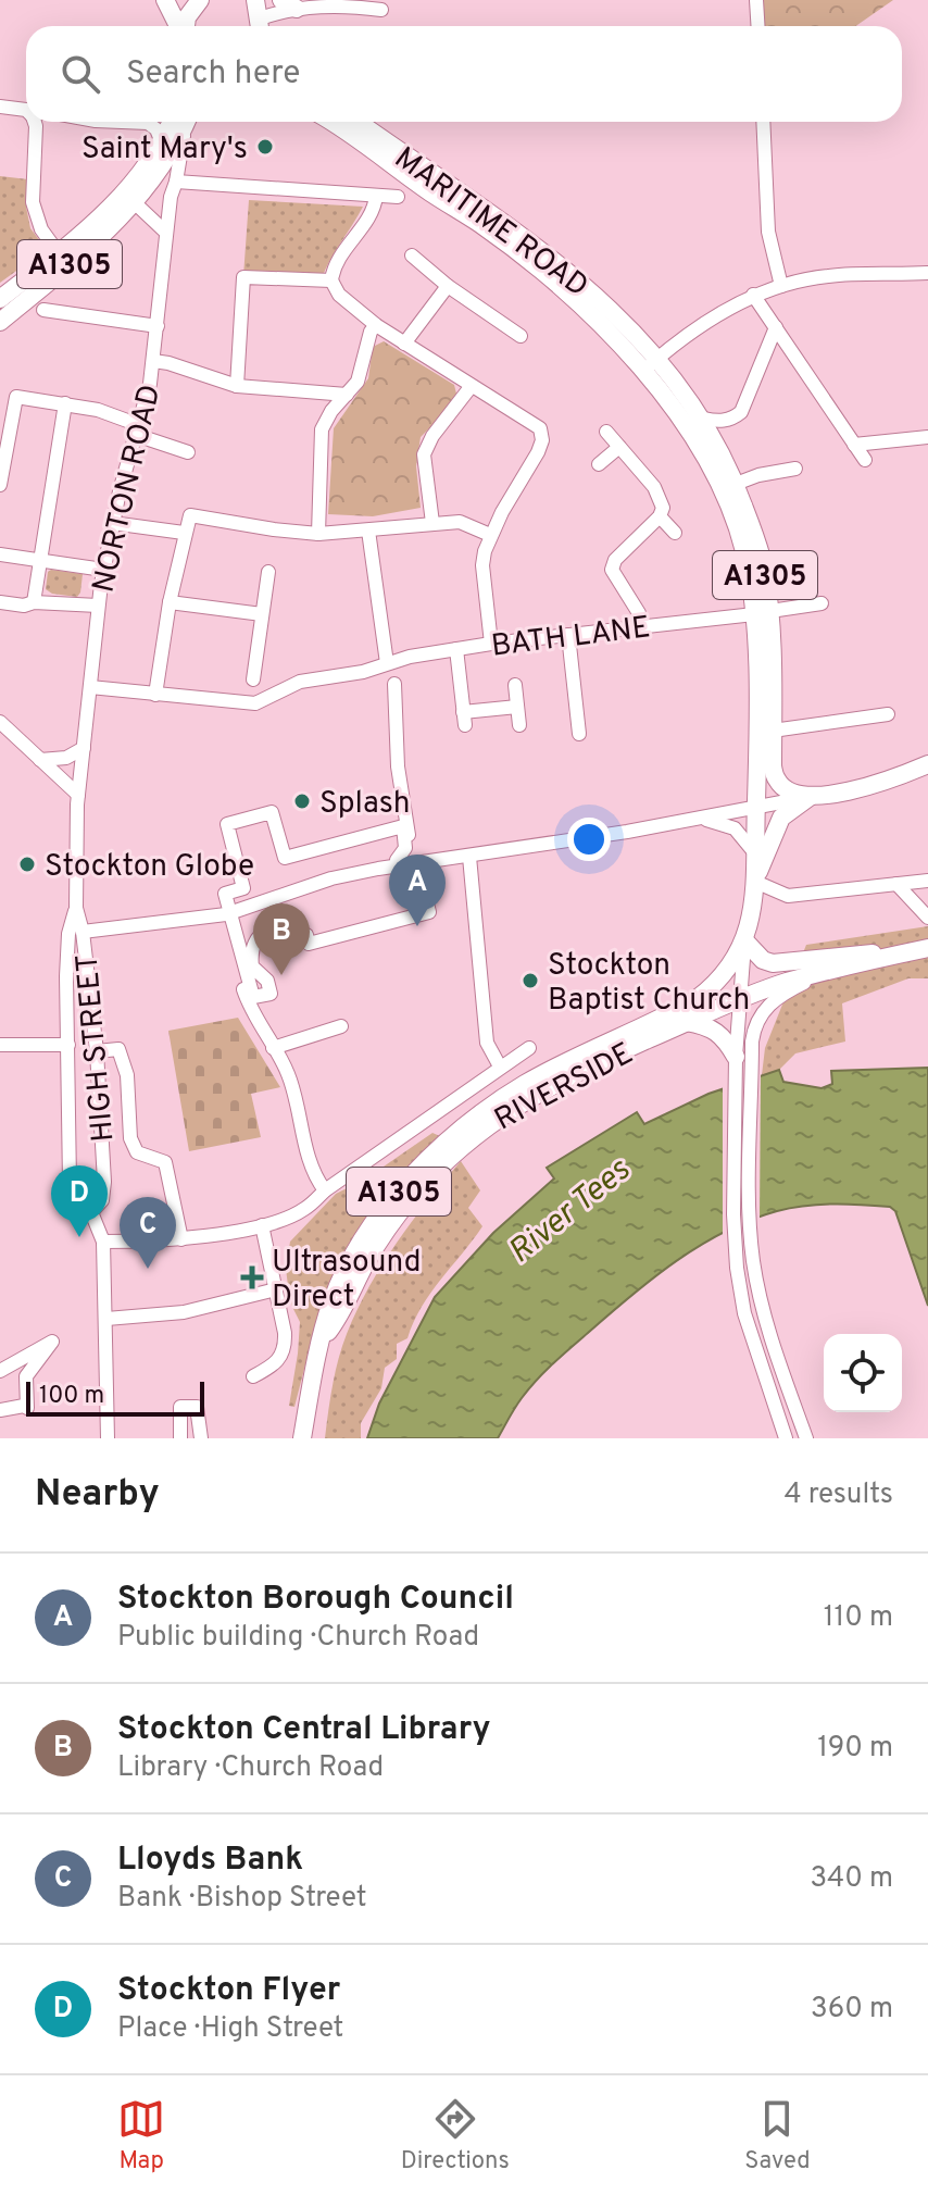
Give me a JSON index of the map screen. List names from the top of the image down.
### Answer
{
  "streets": {
    "main road": ["MARITIME ROAD", "A1305", "RIVERSIDE"],
    "street": ["NORTON ROAD", "BATH LANE", "HIGH STREET"]
  },
  "crossings": [
    ["MARITIME ROAD", "BATH LANE"],
    ["MARITIME ROAD", "RIVERSIDE"],
    ["A1305", "RIVERSIDE"],
    ["NORTON ROAD", "HIGH STREET"]
  ],
  "water": ["River Tees"],
  "places": {
    "other": [
      "Saint Mary's",
      "Splash",
      "Stockton Globe",
      "Stockton Baptist Church"
    ],
    "health": ["Ultrasound Direct"]
  },
  "scale_bar": "100 m",
  "page": {
    "search": "Search here",
    "pins": [
      "A",
      "B",
      "D",
      "C"
    ],
    "scale": "100 m",
    "heading": ["Nearby", "4 results"],
    "list": [
      {
        "mark": "A",
        "name": "Stockton Borough Council",
        "note": "Public building · Church Road",
        "value": "110 m"
      },
      {
        "mark": "B",
        "name": "Stockton Central Library",
        "note": "Library · Church Road",
        "value": "190 m"
      },
      {
        "mark": "C",
        "name": "Lloyds Bank",
        "note": "Bank · Bishop Street",
        "value": "340 m"
      },
      {
        "mark": "D",
        "name": "Stockton Flyer",
        "note": "Place · High Street",
        "value": "360 m"
      }
    ],
    "nav": ["Map", "Directions", "Saved"]
  }
}
